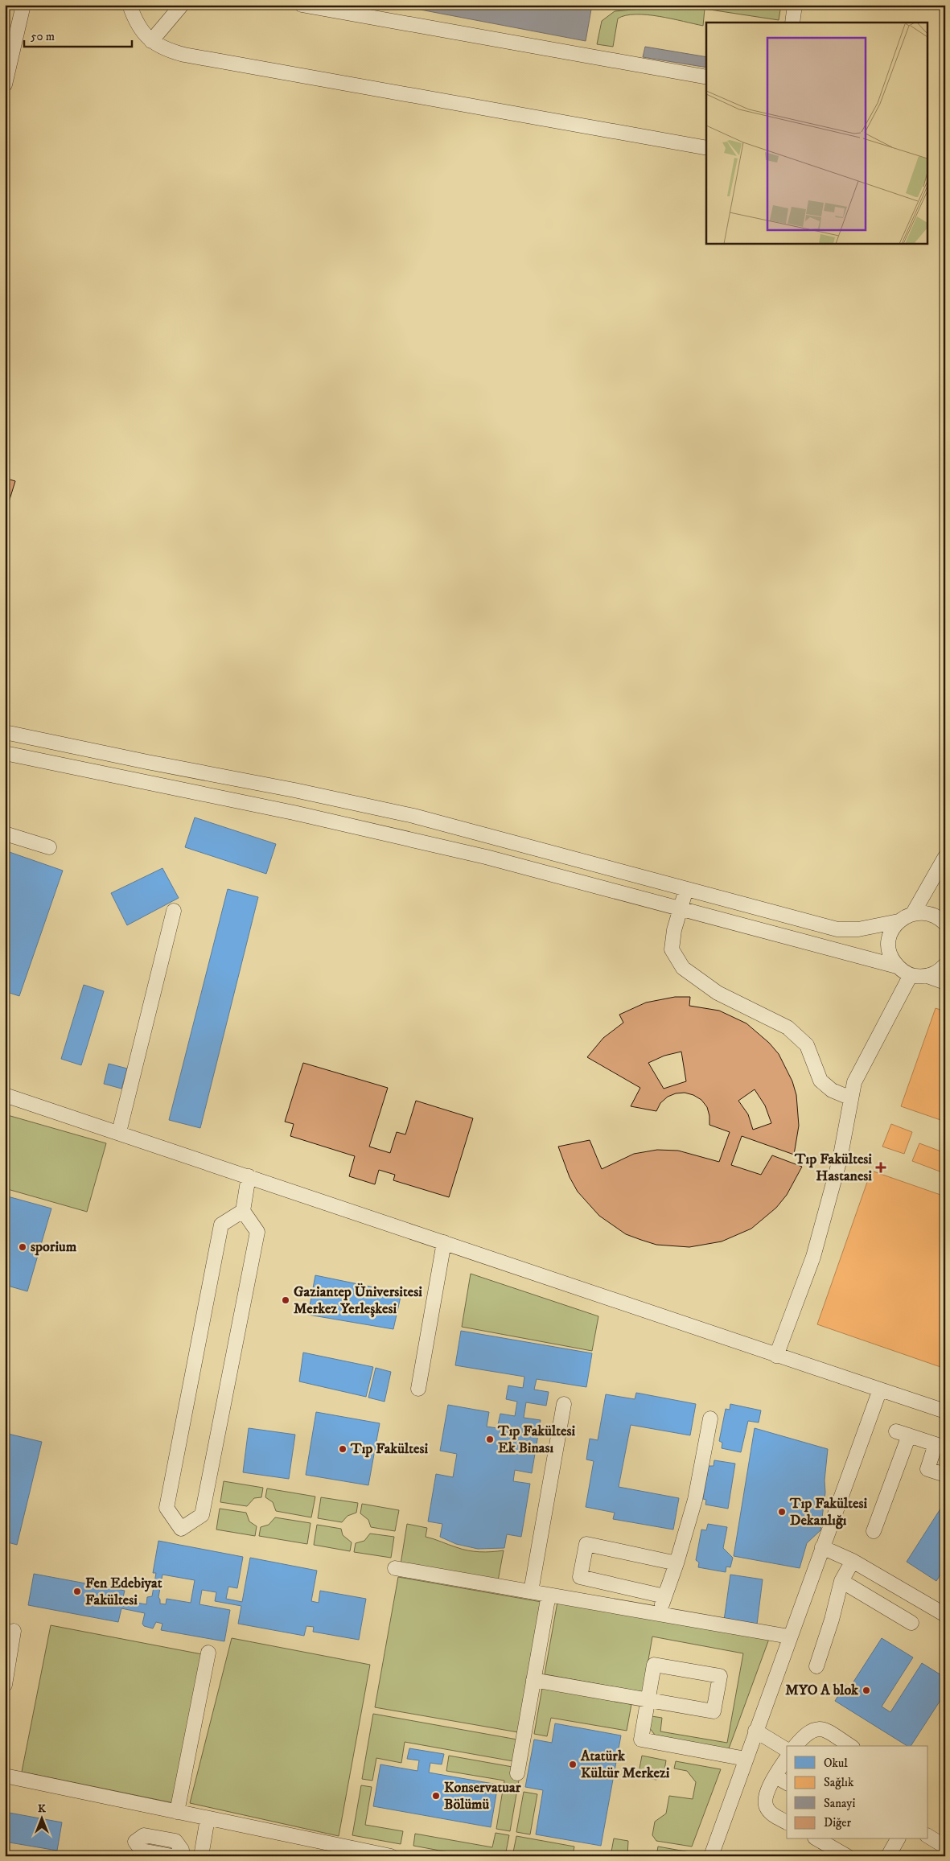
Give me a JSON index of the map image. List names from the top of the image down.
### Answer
{
  "places": {
    "health": ["Tıp Fakültesi Hastanesi"],
    "other": [
      "sporium",
      "Gaziantep Üniversitesi Merkez Yerleşkesi",
      "Tıp Fakültesi Ek Binası",
      "Tıp Fakültesi",
      "Tıp Fakültesi Dekanlığı",
      "Fen Edebiyat Fakültesi",
      "MYO A blok",
      "Atatürk Kültür Merkezi",
      "Konservatuar Bölümü"
    ]
  },
  "legend": [
    "Okul",
    "Sağlık",
    "Sanayi",
    "Diğer"
  ],
  "scale_bar": "50 m",
  "north": "top"
}
